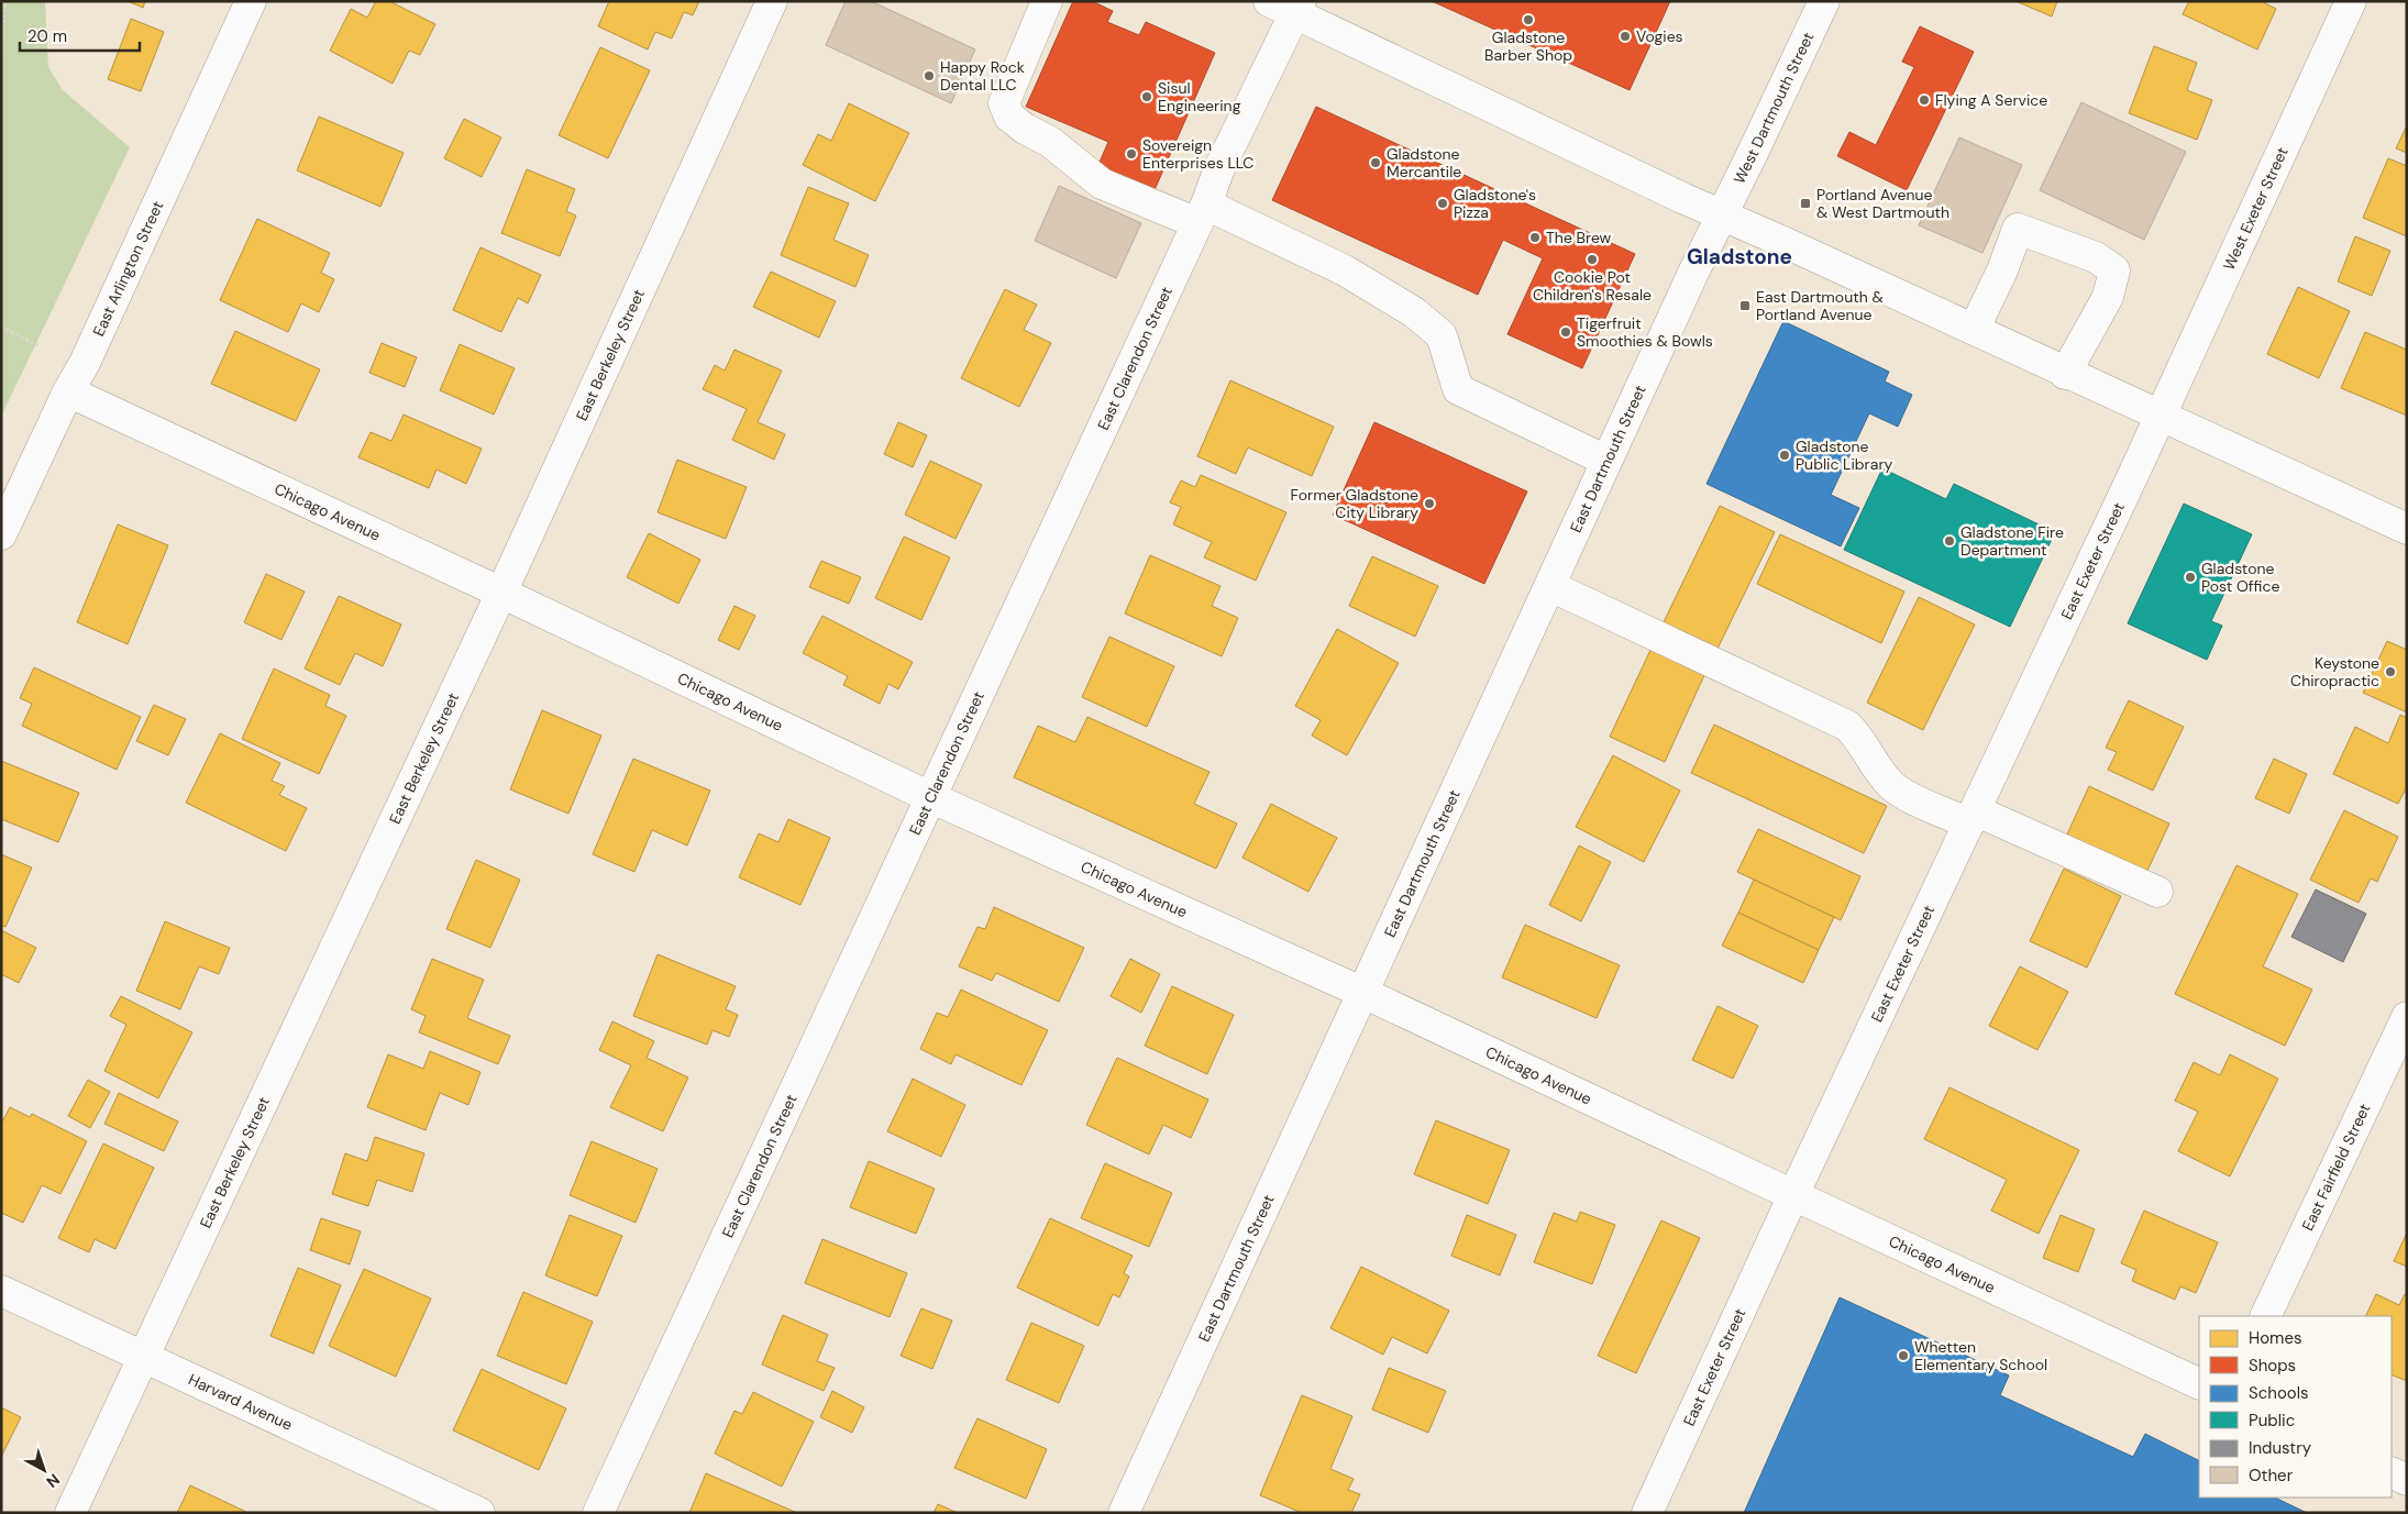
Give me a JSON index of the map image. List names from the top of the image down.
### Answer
{
  "streets": {
    "street": [
      "West Dartmouth Street",
      "West Exeter Street",
      "East Arlington Street",
      "East Berkeley Street",
      "East Clarendon Street",
      "East Dartmouth Street",
      "Chicago Avenue",
      "East Exeter Street",
      "East Fairfield Street",
      "Harvard Avenue"
    ]
  },
  "crossings": [
    ["West Dartmouth Street", "East Dartmouth Street"],
    ["West Exeter Street", "East Exeter Street"],
    ["East Arlington Street", "Chicago Avenue"],
    ["East Berkeley Street", "Chicago Avenue"],
    ["East Berkeley Street", "Harvard Avenue"],
    ["East Clarendon Street", "Chicago Avenue"],
    ["East Dartmouth Street", "Chicago Avenue"],
    ["Chicago Avenue", "East Exeter Street"]
  ],
  "districts": ["Gladstone"],
  "places": {
    "other": [
      "Gladstone Barber Shop",
      "Vogies",
      "Happy Rock Dental LLC",
      "Sisul Engineering",
      "Flying A Service",
      "Sovereign Enterprises LLC",
      "Gladstone Mercantile",
      "Gladstone's Pizza",
      "The Brew",
      "Cookie Pot Children's Resale",
      "Tigerfruit Smoothies & Bowls",
      "Gladstone Public Library",
      "Former Gladstone City Library",
      "Gladstone Fire Department",
      "Gladstone Post Office",
      "Keystone Chiropractic",
      "Whetten Elementary School"
    ],
    "transit": ["Portland Avenue & West Dartmouth", "East Dartmouth & Portland Avenue"]
  },
  "legend": [
    "Homes",
    "Shops",
    "Schools",
    "Public",
    "Industry",
    "Other"
  ],
  "scale_bar": "20 m",
  "north": "bottom right"
}
